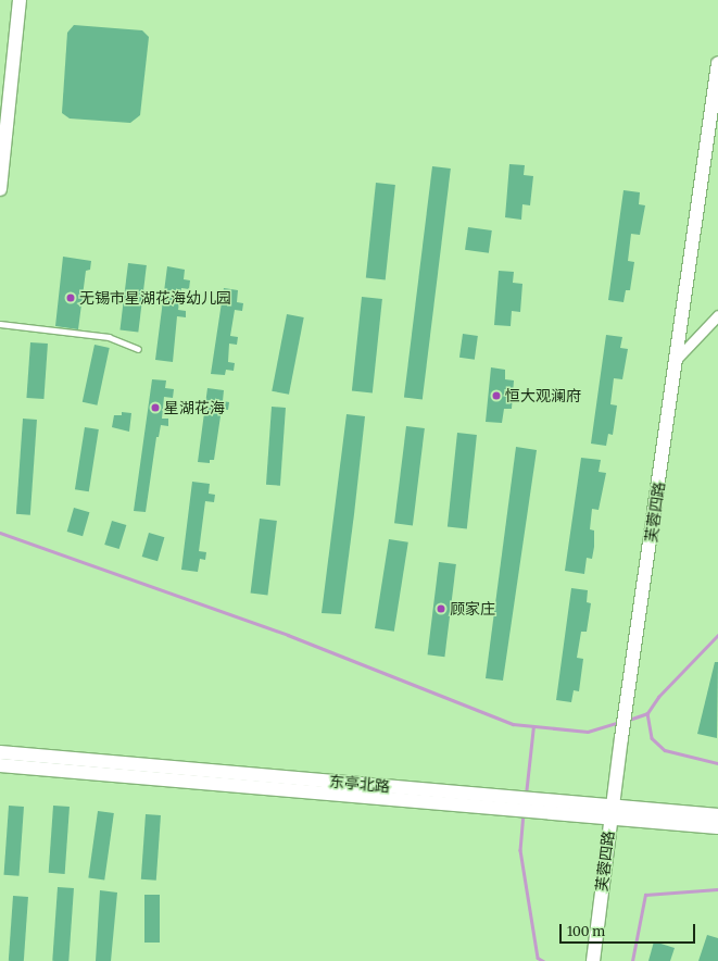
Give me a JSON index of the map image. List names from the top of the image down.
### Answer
{
  "streets": {
    "main road": ["芙蓉四路", "东亭北路"]
  },
  "crossings": [
    ["芙蓉四路", "东亭北路"]
  ],
  "places": [
    "无锡市星湖花海幼儿园",
    "恒大观澜府",
    "星湖花海",
    "顾家庄"
  ],
  "scale_bar": "100 m"
}
